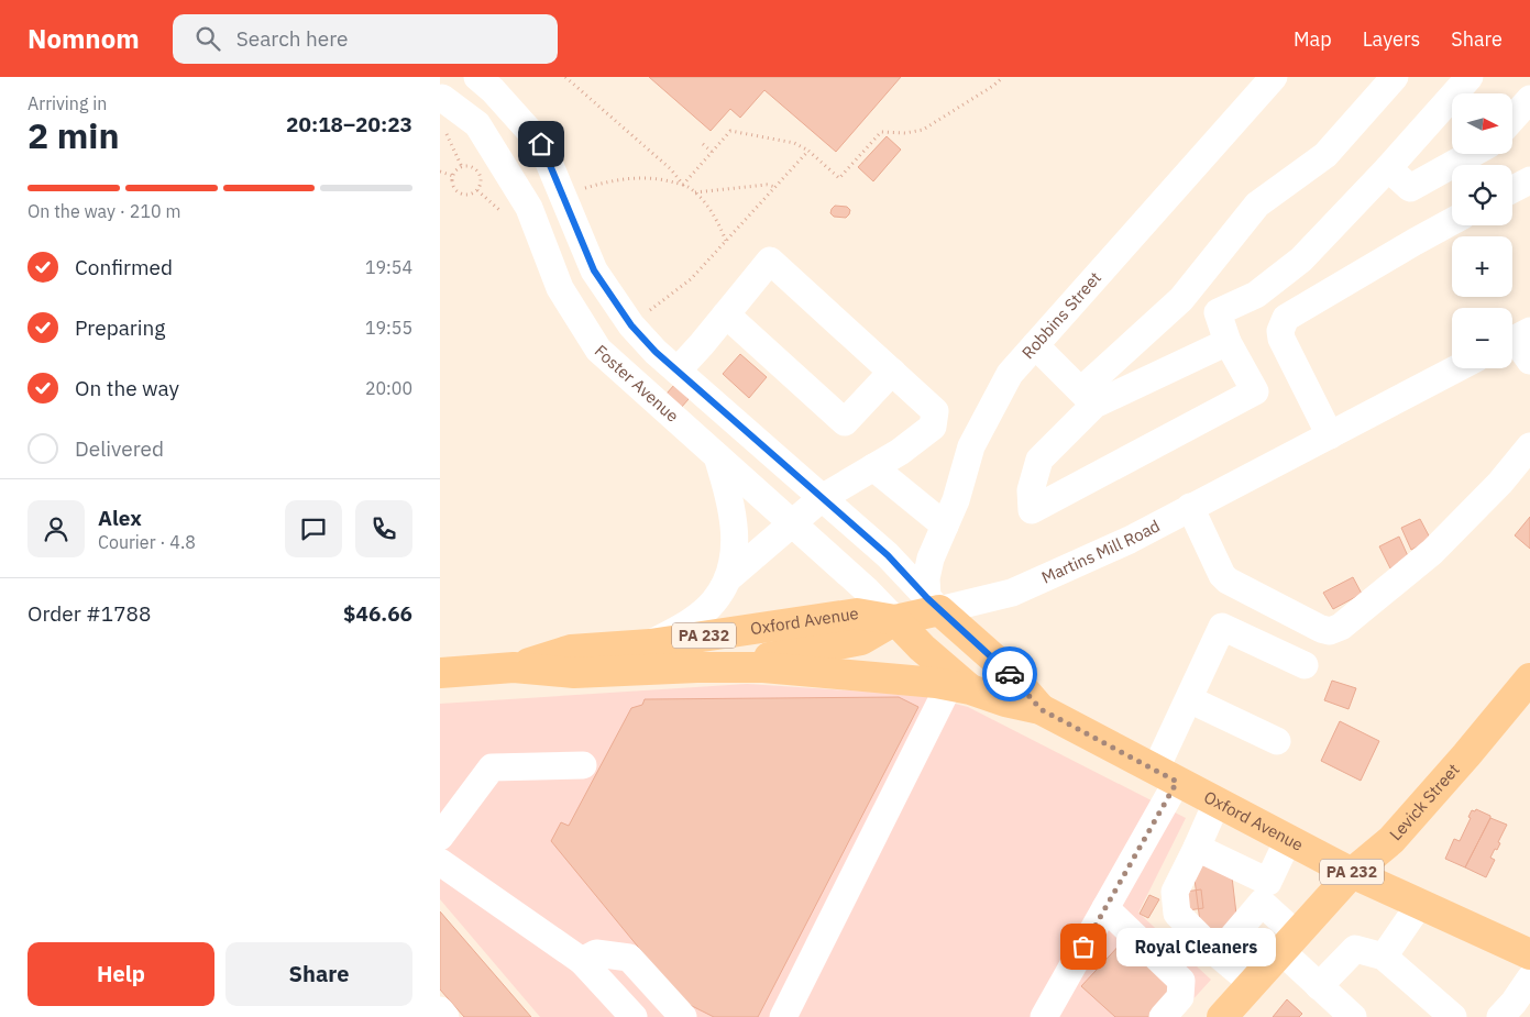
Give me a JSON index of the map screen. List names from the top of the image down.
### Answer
{
  "streets": {
    "main road": [
      "Martins Mill Road",
      "Oxford Avenue",
      "PA 232",
      "Levick Street"
    ],
    "street": ["Robbins Street", "Foster Avenue"]
  },
  "crossings": [
    ["Robbins Street", "Foster Avenue"],
    ["Robbins Street", "Martins Mill Road"],
    ["Robbins Street", "Oxford Avenue"],
    ["Foster Avenue", "Martins Mill Road"],
    ["Foster Avenue", "Oxford Avenue"],
    ["Martins Mill Road", "Oxford Avenue"],
    ["Oxford Avenue", "Levick Street"]
  ],
  "places": ["Royal Cleaners"],
  "north": "right",
  "page": {
    "header": "Nomnom",
    "search": "Search here",
    "nav": ["Map", "Layers", "Share"],
    "heading": ["2 min", "Arriving in", "20:18–20:23"],
    "panel": [
      "Alex",
      "Courier · 4.8",
      "Order #1788",
      "$46.66"
    ],
    "map_buttons": ["+", "−"],
    "bar": "On the way · 210 m",
    "list": [
      ["Confirmed", "19:54"],
      ["Preparing", "19:55"],
      ["On the way", "20:00"],
      "Delivered"
    ],
    "bubble": "Royal Cleaners",
    "buttons": ["Help", "Share"]
  }
}
